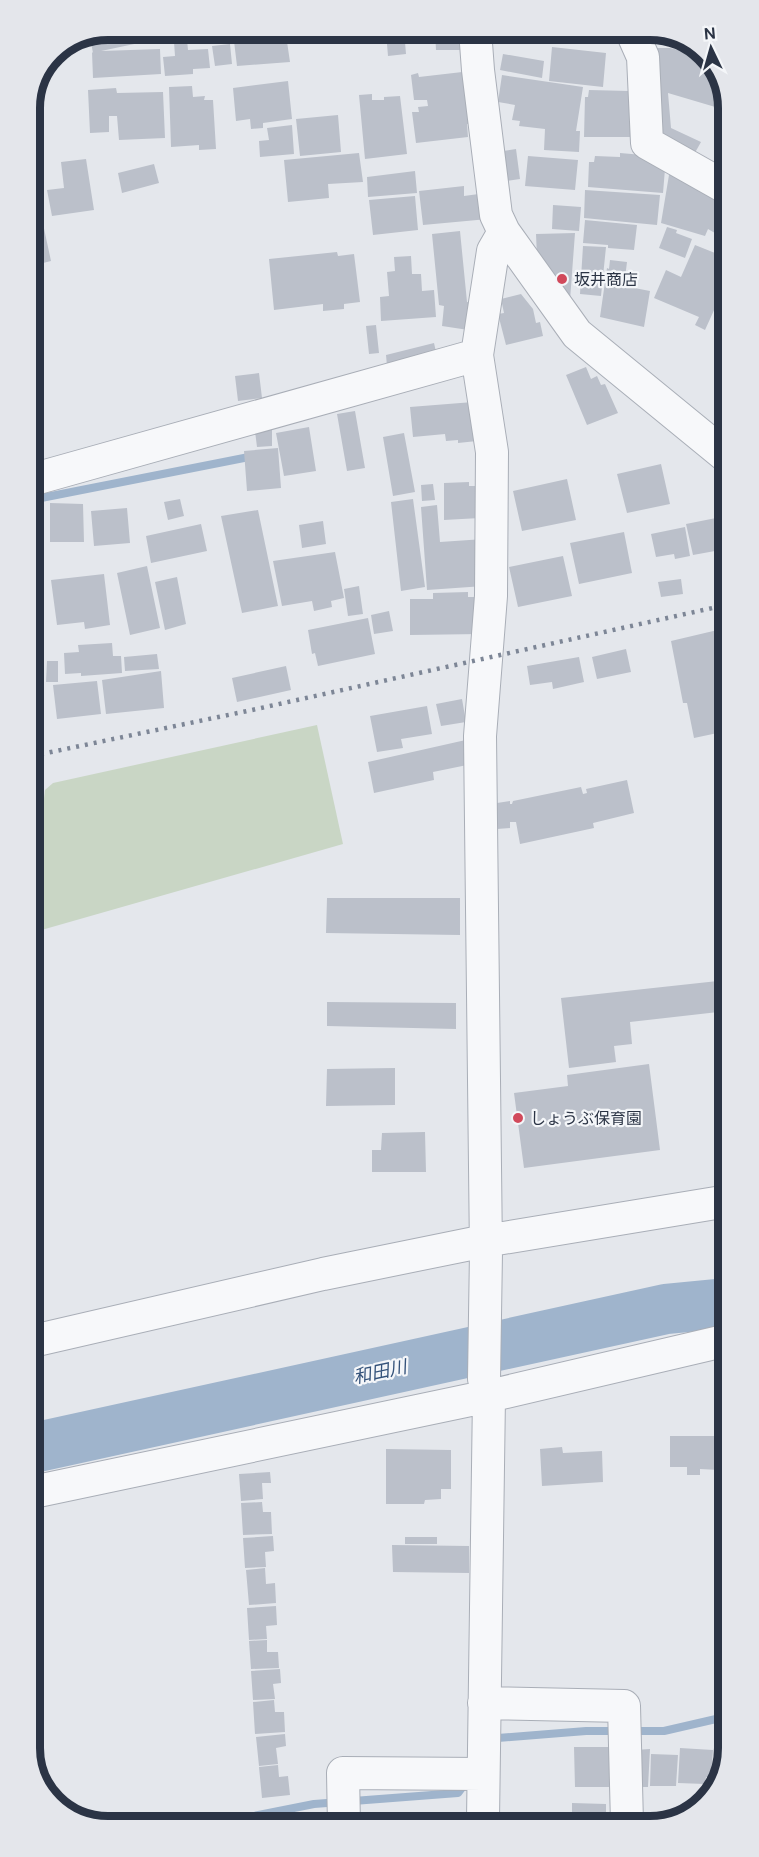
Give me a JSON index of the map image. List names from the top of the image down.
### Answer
{
  "water": ["和田川"],
  "places": ["坂井商店", "しょうぶ保育園"],
  "north": "top"
}
